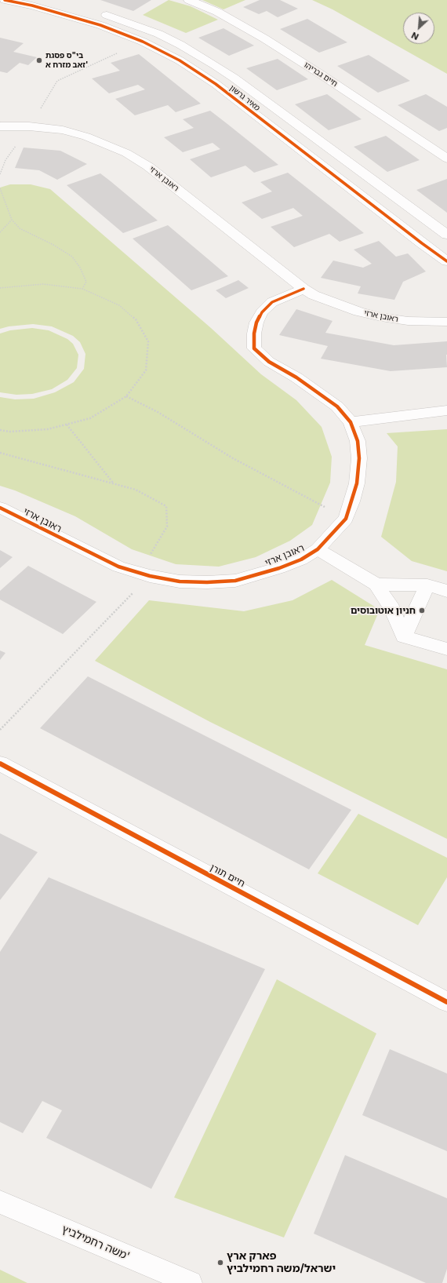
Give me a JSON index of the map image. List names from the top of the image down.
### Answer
{
  "streets": {
    "street": [
      "חיים גבריהו",
      "מאיר גרשון",
      "ראובן ארזי",
      "חיים תורן",
      "משה רחמילביץ'"
    ]
  },
  "places": ["בי\"ס פסגת זאב מזרח א'", "חניון אוטובוסים", "פארק ארץ ישראל/משה רחמילביץ"],
  "north": "bottom left"
}
